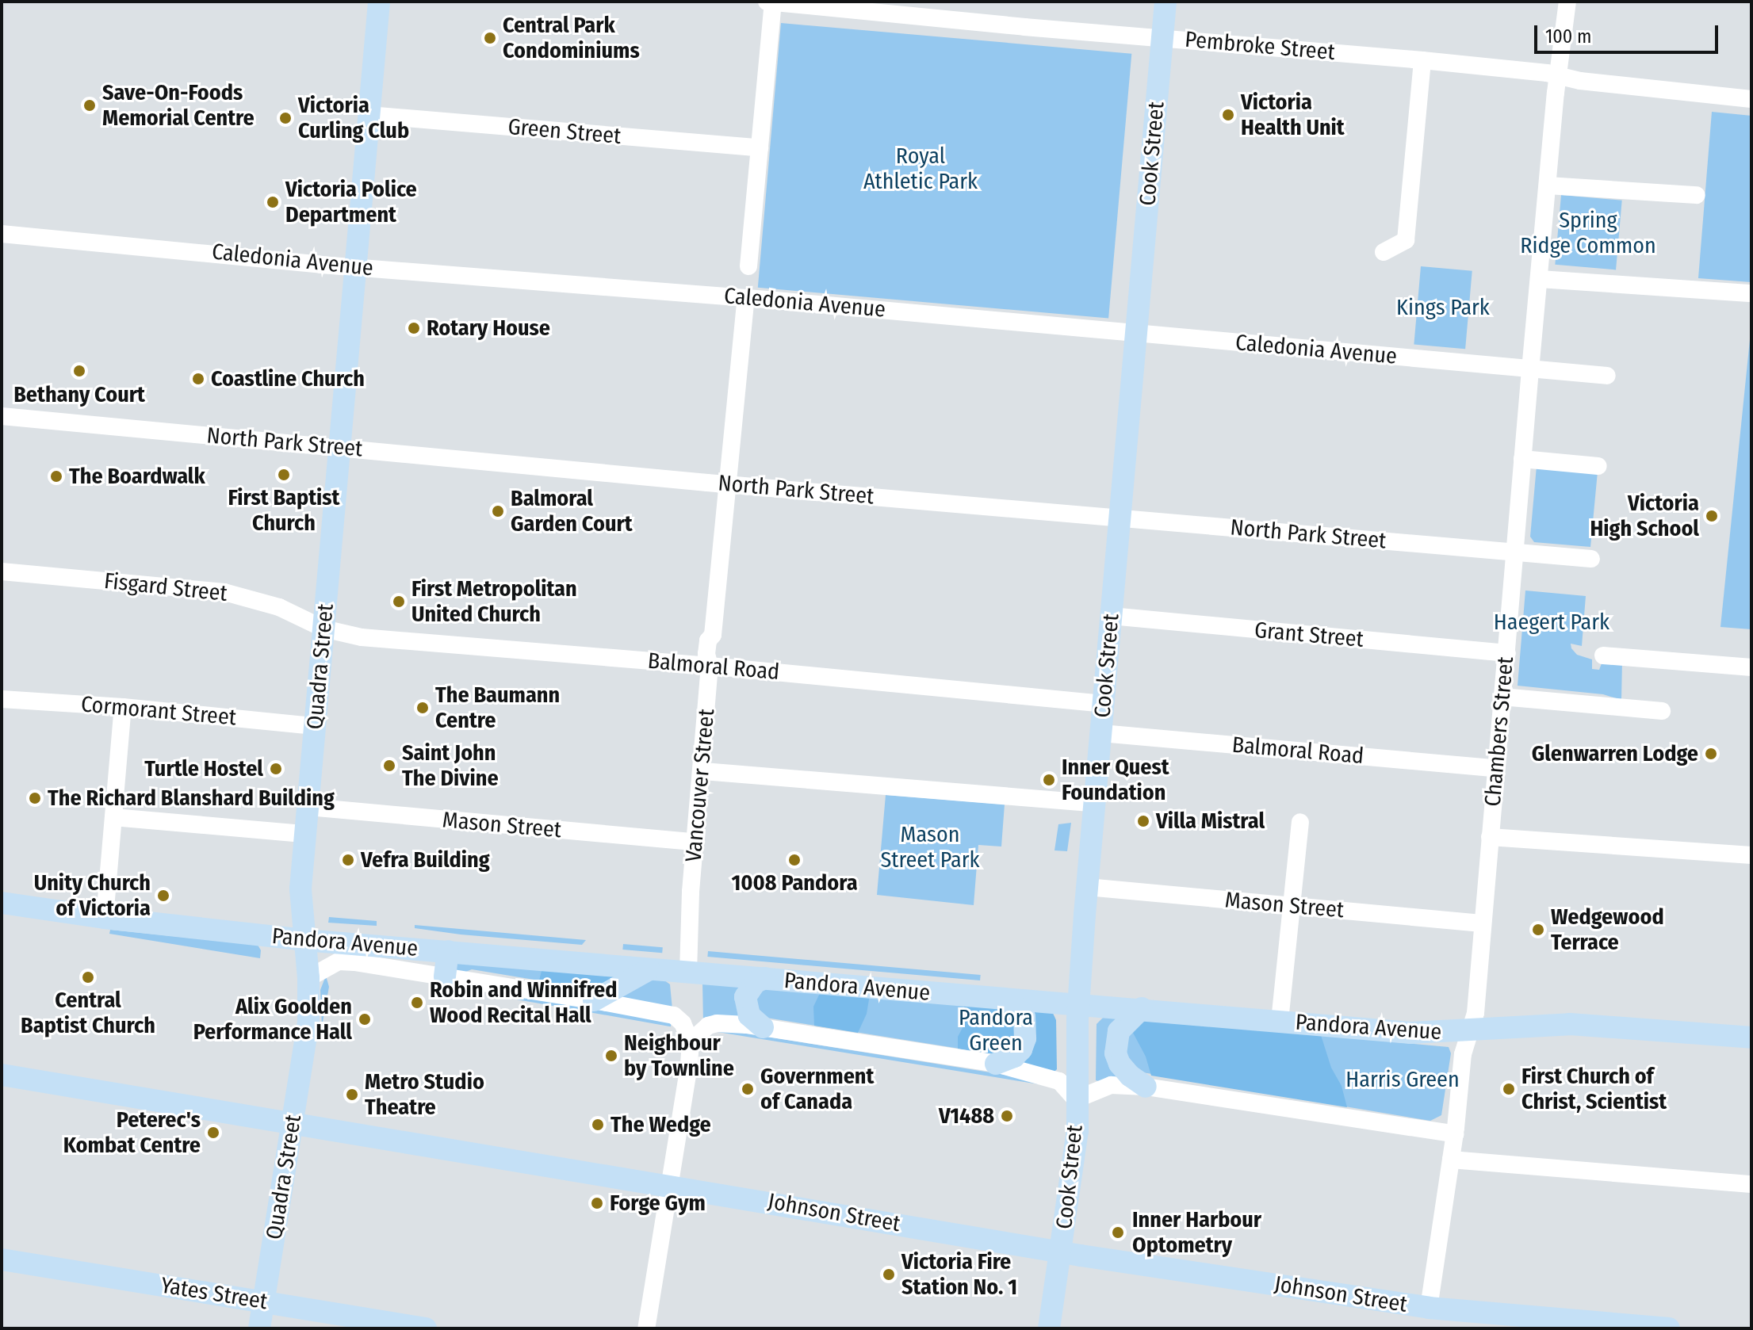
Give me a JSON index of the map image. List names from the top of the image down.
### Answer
{
  "streets": {
    "main road": [
      "Cook Street",
      "Quadra Street",
      "Pandora Avenue",
      "Johnson Street",
      "Yates Street"
    ],
    "street": [
      "Pembroke Street",
      "Green Street",
      "Caledonia Avenue",
      "North Park Street",
      "Fisgard Street",
      "Grant Street",
      "Balmoral Road",
      "Cormorant Street",
      "Chambers Street",
      "Vancouver Street",
      "Mason Street"
    ]
  },
  "crossings": [
    ["Pembroke Street", "Cook Street"],
    ["Pembroke Street", "Chambers Street"],
    ["Green Street", "Quadra Street"],
    ["Cook Street", "Caledonia Avenue"],
    ["Cook Street", "North Park Street"],
    ["Cook Street", "Grant Street"],
    ["Cook Street", "Balmoral Road"],
    ["Cook Street", "Mason Street"],
    ["Cook Street", "Pandora Avenue"],
    ["Cook Street", "Johnson Street"],
    ["Caledonia Avenue", "Quadra Street"],
    ["Caledonia Avenue", "Chambers Street"],
    ["Caledonia Avenue", "Vancouver Street"],
    ["North Park Street", "Quadra Street"],
    ["North Park Street", "Chambers Street"],
    ["North Park Street", "Vancouver Street"],
    ["Fisgard Street", "Quadra Street"],
    ["Fisgard Street", "Balmoral Road"],
    ["Grant Street", "Chambers Street"],
    ["Quadra Street", "Balmoral Road"],
    ["Quadra Street", "Cormorant Street"],
    ["Quadra Street", "Mason Street"],
    ["Quadra Street", "Pandora Avenue"],
    ["Quadra Street", "Johnson Street"],
    ["Quadra Street", "Yates Street"],
    ["Balmoral Road", "Chambers Street"],
    ["Balmoral Road", "Vancouver Street"],
    ["Chambers Street", "Mason Street"],
    ["Chambers Street", "Pandora Avenue"],
    ["Chambers Street", "Johnson Street"],
    ["Vancouver Street", "Mason Street"],
    ["Vancouver Street", "Pandora Avenue"]
  ],
  "parks": [
    "Royal Athletic Park",
    "Spring Ridge Common",
    "Kings Park",
    "Haegert Park",
    "Mason Street Park",
    "Pandora Green",
    "Harris Green"
  ],
  "places": [
    "Central Park Condominiums",
    "Save-On-Foods Memorial Centre",
    "Victoria Health Unit",
    "Victoria Curling Club",
    "Victoria Police Department",
    "Rotary House",
    "Bethany Court",
    "Coastline Church",
    "First Baptist Church",
    "The Boardwalk",
    "Balmoral Garden Court",
    "Victoria High School",
    "First Metropolitan United Church",
    "The Baumann Centre",
    "Glenwarren Lodge",
    "Saint John The Divine",
    "Turtle Hostel",
    "Inner Quest Foundation",
    "The Richard Blanshard Building",
    "Villa Mistral",
    "Vefra Building",
    "1008 Pandora",
    "Unity Church of Victoria",
    "Wedgewood Terrace",
    "Central Baptist Church",
    "Robin and Winnifred Wood Recital Hall",
    "Alix Goolden Performance Hall",
    "Neighbour by Townline",
    "Government of Canada",
    "First Church of Christ, Scientist",
    "Metro Studio Theatre",
    "V1488",
    "The Wedge",
    "Peterec's Kombat Centre",
    "Forge Gym",
    "Inner Harbour Optometry",
    "Victoria Fire Station No. 1"
  ],
  "scale_bar": "100 m"
}
